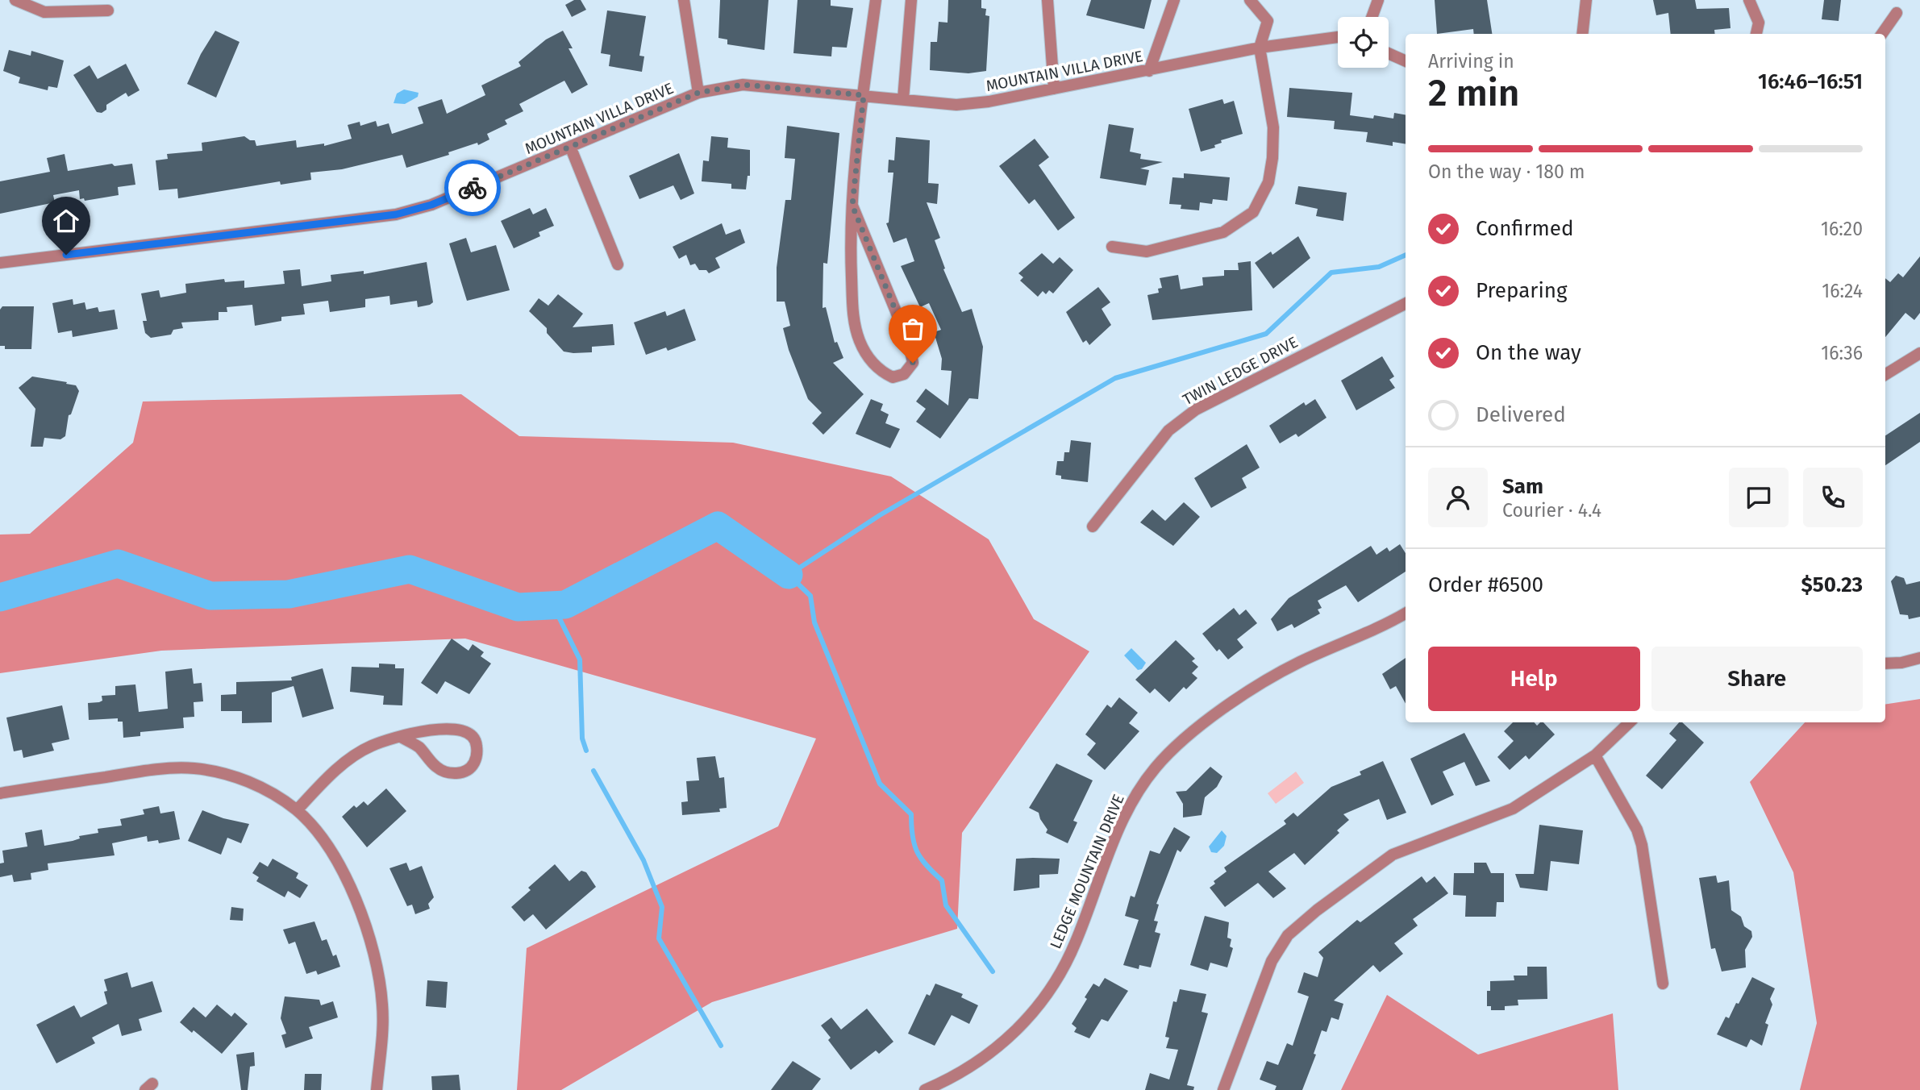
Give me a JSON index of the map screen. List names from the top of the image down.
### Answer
{
  "streets": {
    "street": ["MOUNTAIN VILLA DRIVE", "TWIN LEDGE DRIVE", "LEDGE MOUNTAIN DRIVE"]
  },
  "page": {
    "heading": ["2 min", "Arriving in", "16:46–16:51"],
    "panel": [
      "Sam",
      "Courier · 4.4",
      "Order #6500",
      "$50.23"
    ],
    "bar": "On the way · 180 m",
    "list": [
      ["Confirmed", "16:20"],
      ["Preparing", "16:24"],
      ["On the way", "16:36"],
      "Delivered"
    ],
    "buttons": ["Help", "Share"]
  }
}
